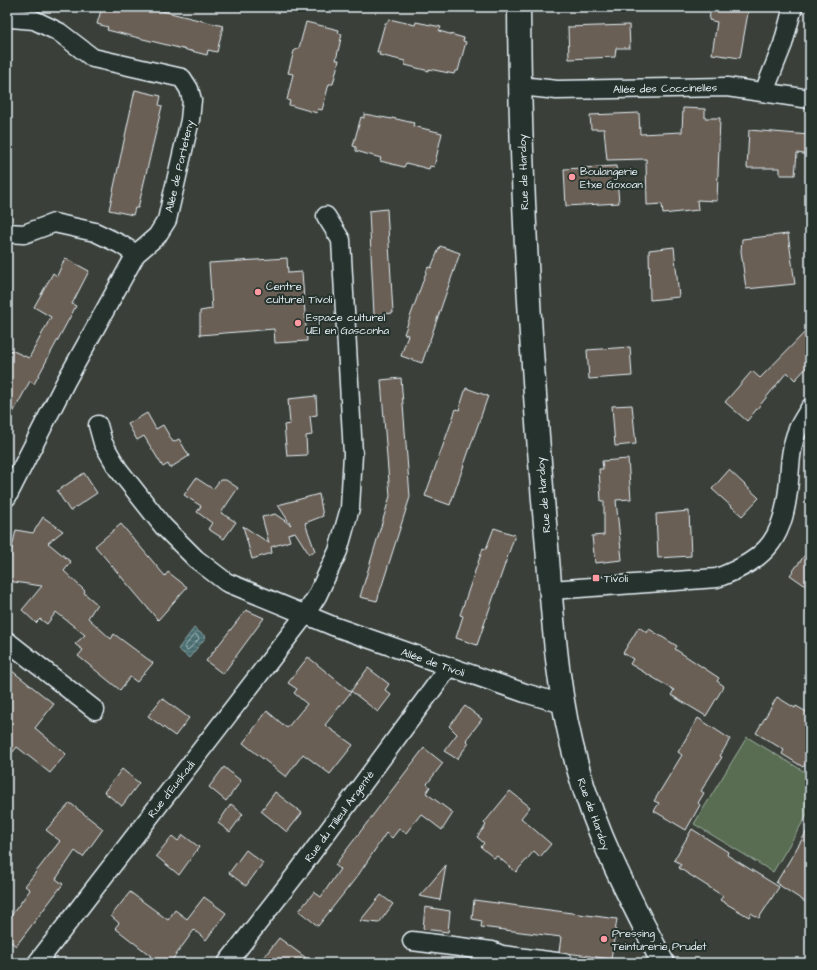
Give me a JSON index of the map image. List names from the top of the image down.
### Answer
{
  "streets": {
    "street": [
      "Allée des Coccinelles",
      "Allée de Porteteny",
      "Rue de Hardoy",
      "Allée de Tivoli",
      "Rue d'Euskadi",
      "Rue du Tilleul Argenté"
    ]
  },
  "crossings": [
    ["Allée des Coccinelles", "Rue de Hardoy"],
    ["Rue de Hardoy", "Allée de Tivoli"],
    ["Allée de Tivoli", "Rue d'Euskadi"],
    ["Allée de Tivoli", "Rue du Tilleul Argenté"]
  ],
  "places": {
    "other": [
      "Boulangerie Etxe Goxoan",
      "Centre culturel Tivoli",
      "Espace culturel UEI en Gasconha",
      "Pressing Teinturerie Prudet"
    ],
    "transit": ["Tivoli"]
  }
}
